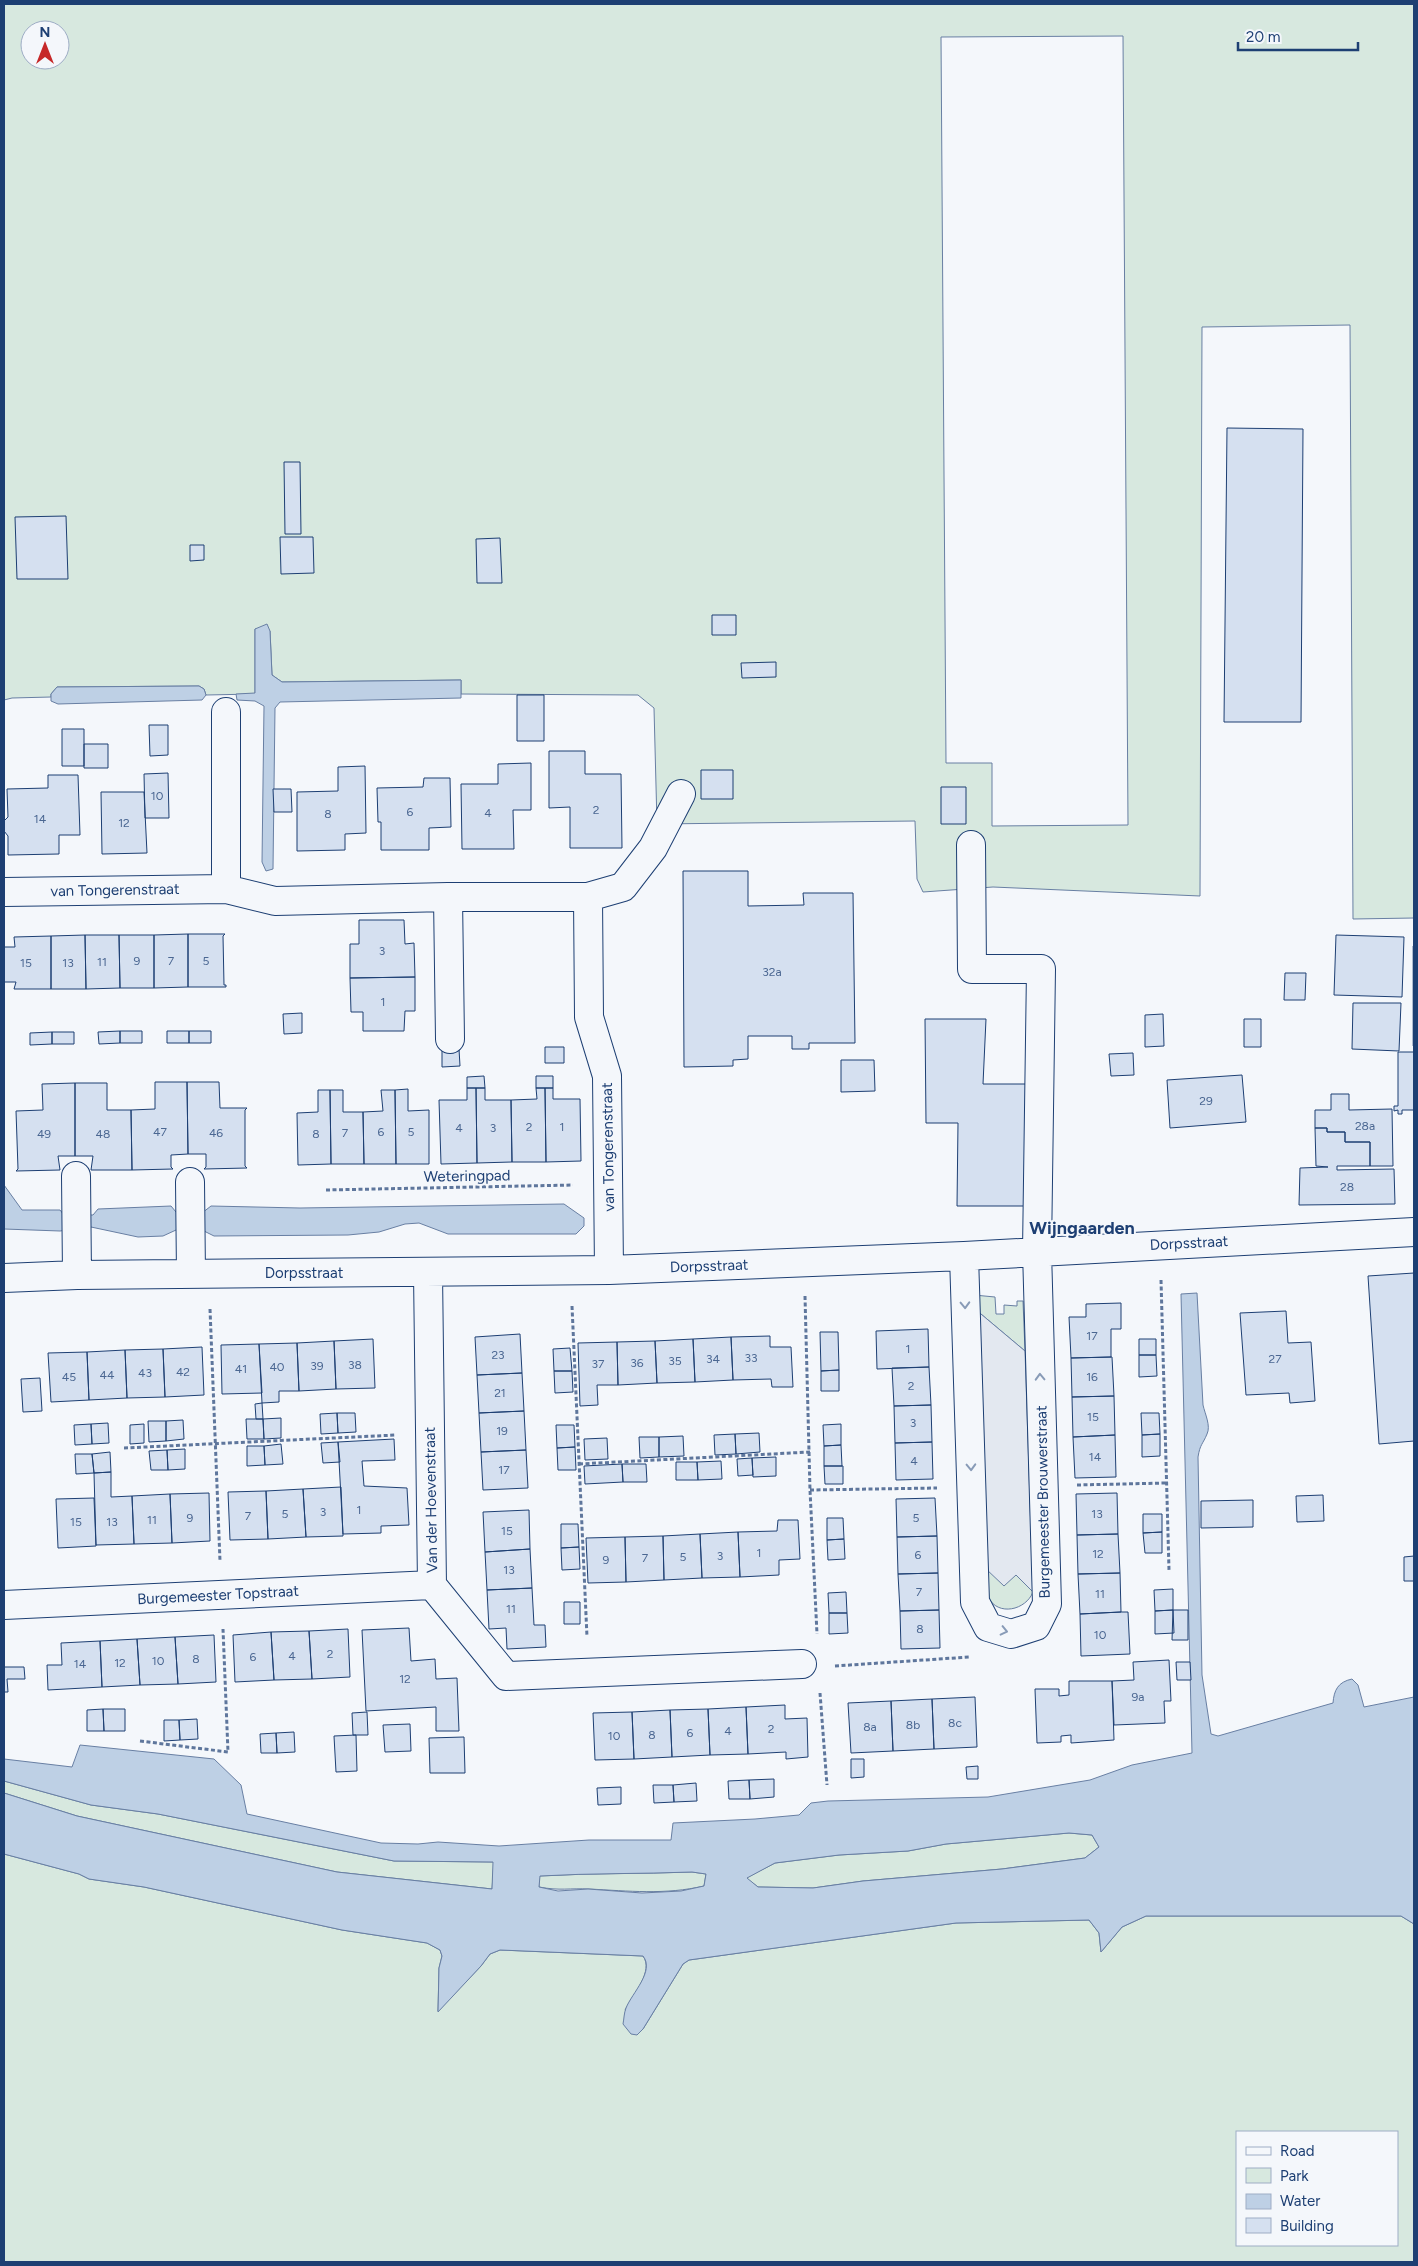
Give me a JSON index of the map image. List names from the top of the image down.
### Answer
{
  "streets": {
    "street": [
      "van Tongerenstraat",
      "Dorpsstraat",
      "Van der Hoevenstraat",
      "Burgemeester Brouwerstraat",
      "Burgemeester Topstraat"
    ],
    "path": ["Weteringpad"]
  },
  "crossings": [
    ["van Tongerenstraat", "Weteringpad"],
    ["van Tongerenstraat", "Dorpsstraat"],
    ["Dorpsstraat", "Van der Hoevenstraat"],
    ["Dorpsstraat", "Burgemeester Brouwerstraat"],
    ["Van der Hoevenstraat", "Burgemeester Topstraat"]
  ],
  "districts": ["Wijngaarden"],
  "house_numbers": [
    "10",
    "2",
    "6",
    "4",
    "8",
    "14",
    "12",
    "3",
    "9",
    "7",
    "5",
    "11",
    "15",
    "13",
    "32a",
    "1",
    "29",
    "28a",
    "2",
    "1",
    "4",
    "3",
    "47",
    "6",
    "5",
    "46",
    "7",
    "49",
    "48",
    "8",
    "28",
    "17",
    "1",
    "23",
    "33",
    "34",
    "27",
    "35",
    "36",
    "37",
    "38",
    "39",
    "40",
    "41",
    "42",
    "43",
    "44",
    "45",
    "16",
    "2",
    "21",
    "15",
    "3",
    "19",
    "14",
    "4",
    "17",
    "1",
    "3",
    "5",
    "13",
    "7",
    "9",
    "5",
    "11",
    "15",
    "13",
    "15",
    "1",
    "12",
    "6",
    "3",
    "5",
    "7",
    "9",
    "13",
    "7",
    "11",
    "11",
    "8",
    "10",
    "2",
    "4",
    "6",
    "8",
    "10",
    "12",
    "14",
    "12",
    "9a",
    "8c",
    "8b",
    "8a",
    "2",
    "4",
    "6",
    "8",
    "10"
  ],
  "legend": [
    "Road",
    "Park",
    "Water",
    "Building"
  ],
  "scale_bar": "20 m",
  "north": "top"
}
